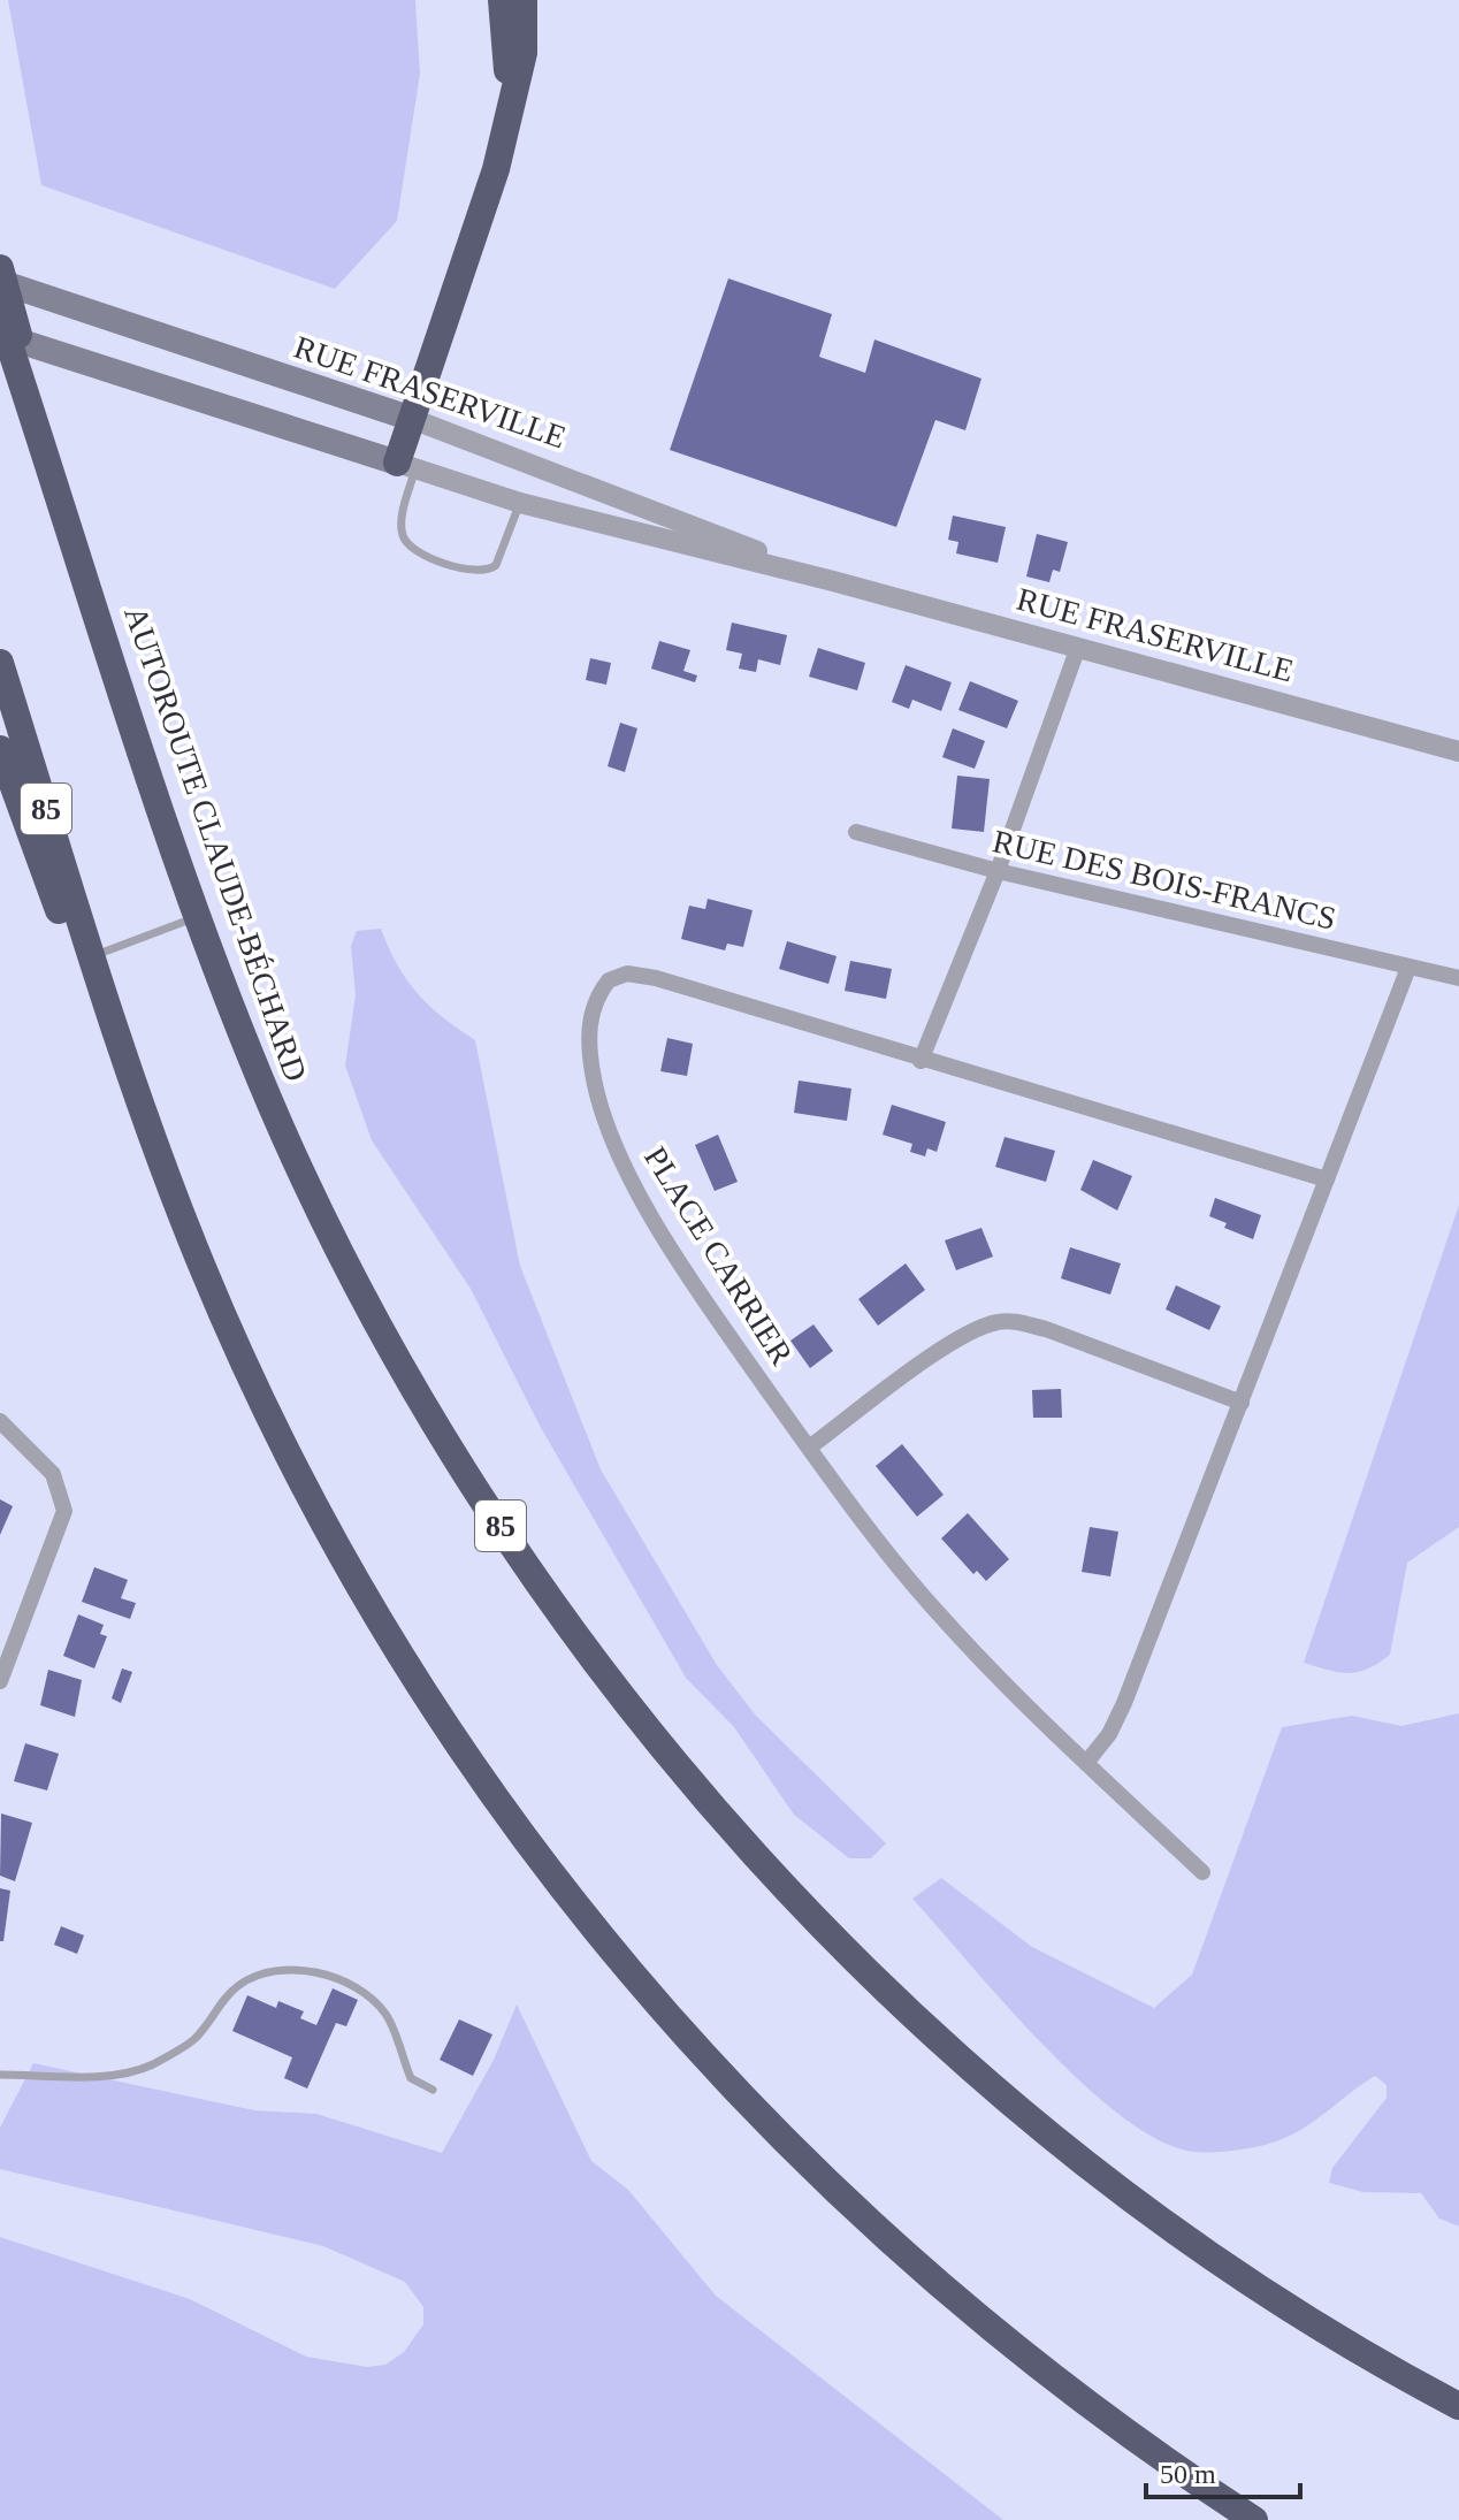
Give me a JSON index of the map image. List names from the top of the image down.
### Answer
{
  "streets": {
    "highway": ["85", "AUTOROUTE CLAUDE-BÉCHARD"],
    "main road": ["RUE FRASERVILLE"],
    "street": ["RUE DES BOIS-FRANCS", "PLACE CARRIER"]
  },
  "scale_bar": "50 m"
}
